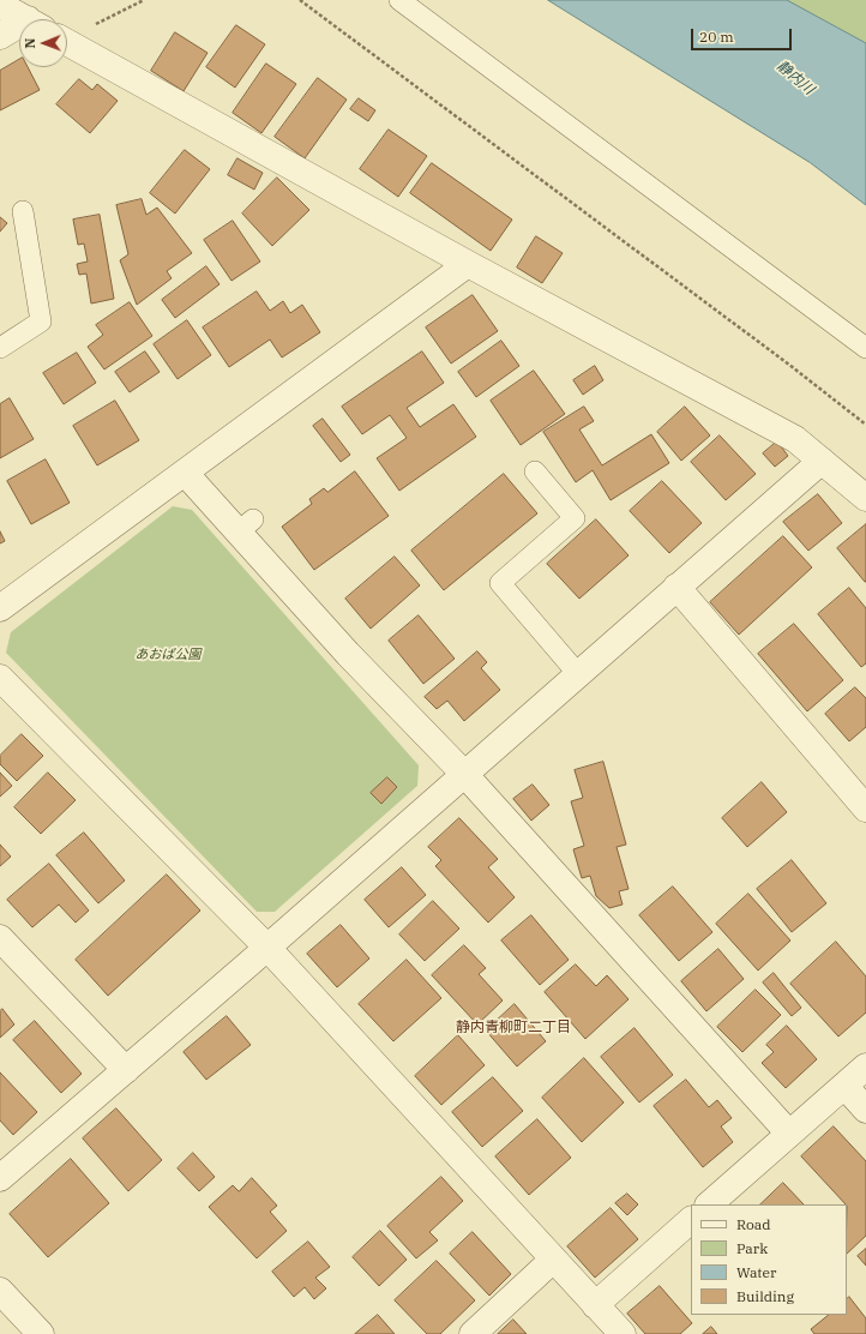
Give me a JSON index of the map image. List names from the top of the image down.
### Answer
{
  "districts": ["静内青柳町二丁目"],
  "water": ["静内川"],
  "parks": ["あおば公園"],
  "legend": [
    "Road",
    "Park",
    "Water",
    "Building"
  ],
  "scale_bar": "20 m",
  "north": "left"
}
